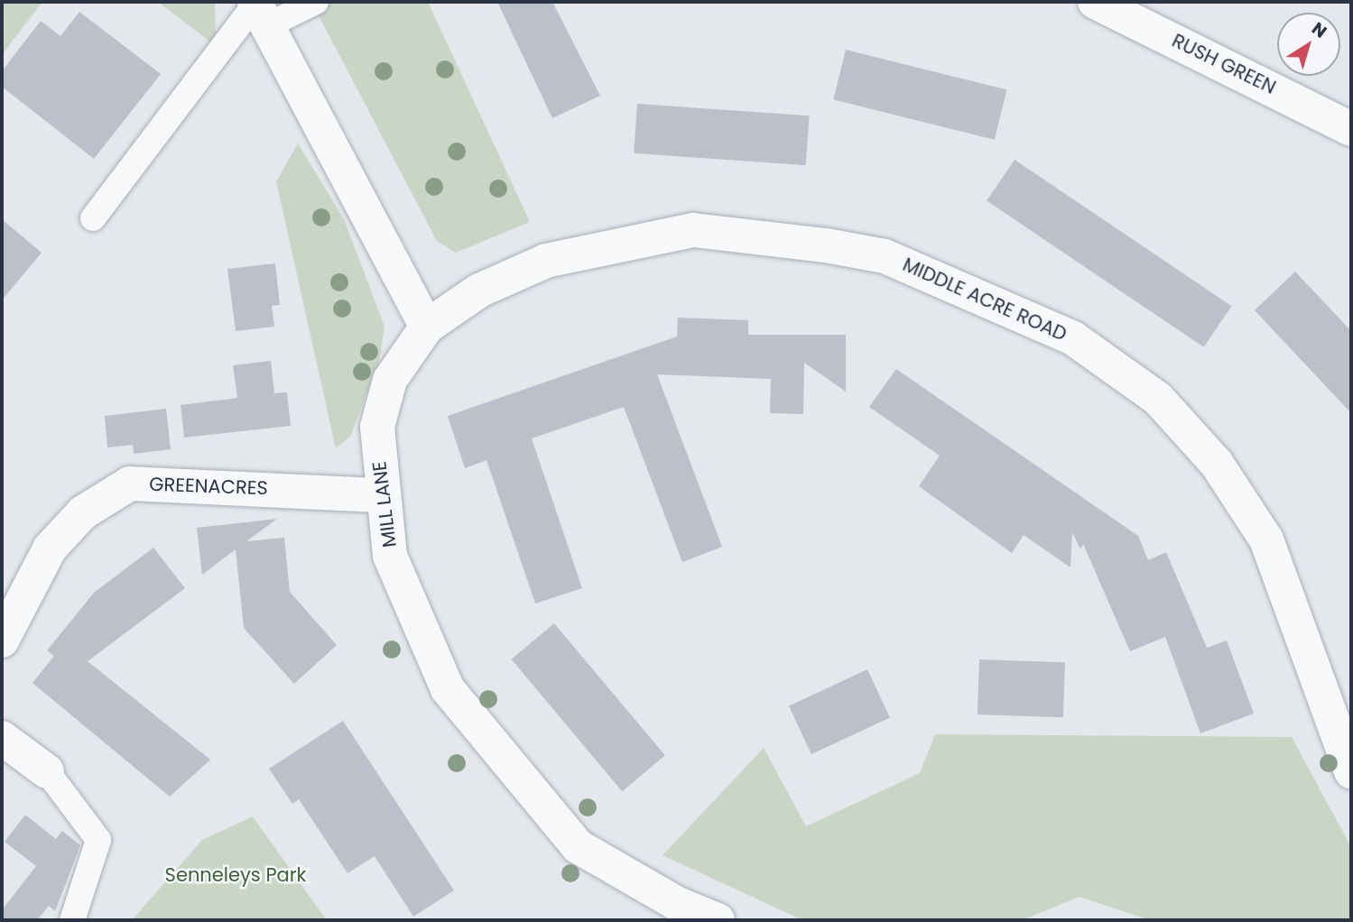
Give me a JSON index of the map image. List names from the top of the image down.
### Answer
{
  "streets": {
    "street": [
      "RUSH GREEN",
      "MIDDLE ACRE ROAD",
      "GREENACRES",
      "MILL LANE"
    ]
  },
  "crossings": [
    ["MIDDLE ACRE ROAD", "MILL LANE"],
    ["GREENACRES", "MILL LANE"]
  ],
  "parks": ["Senneleys Park"],
  "north": "top right"
}
